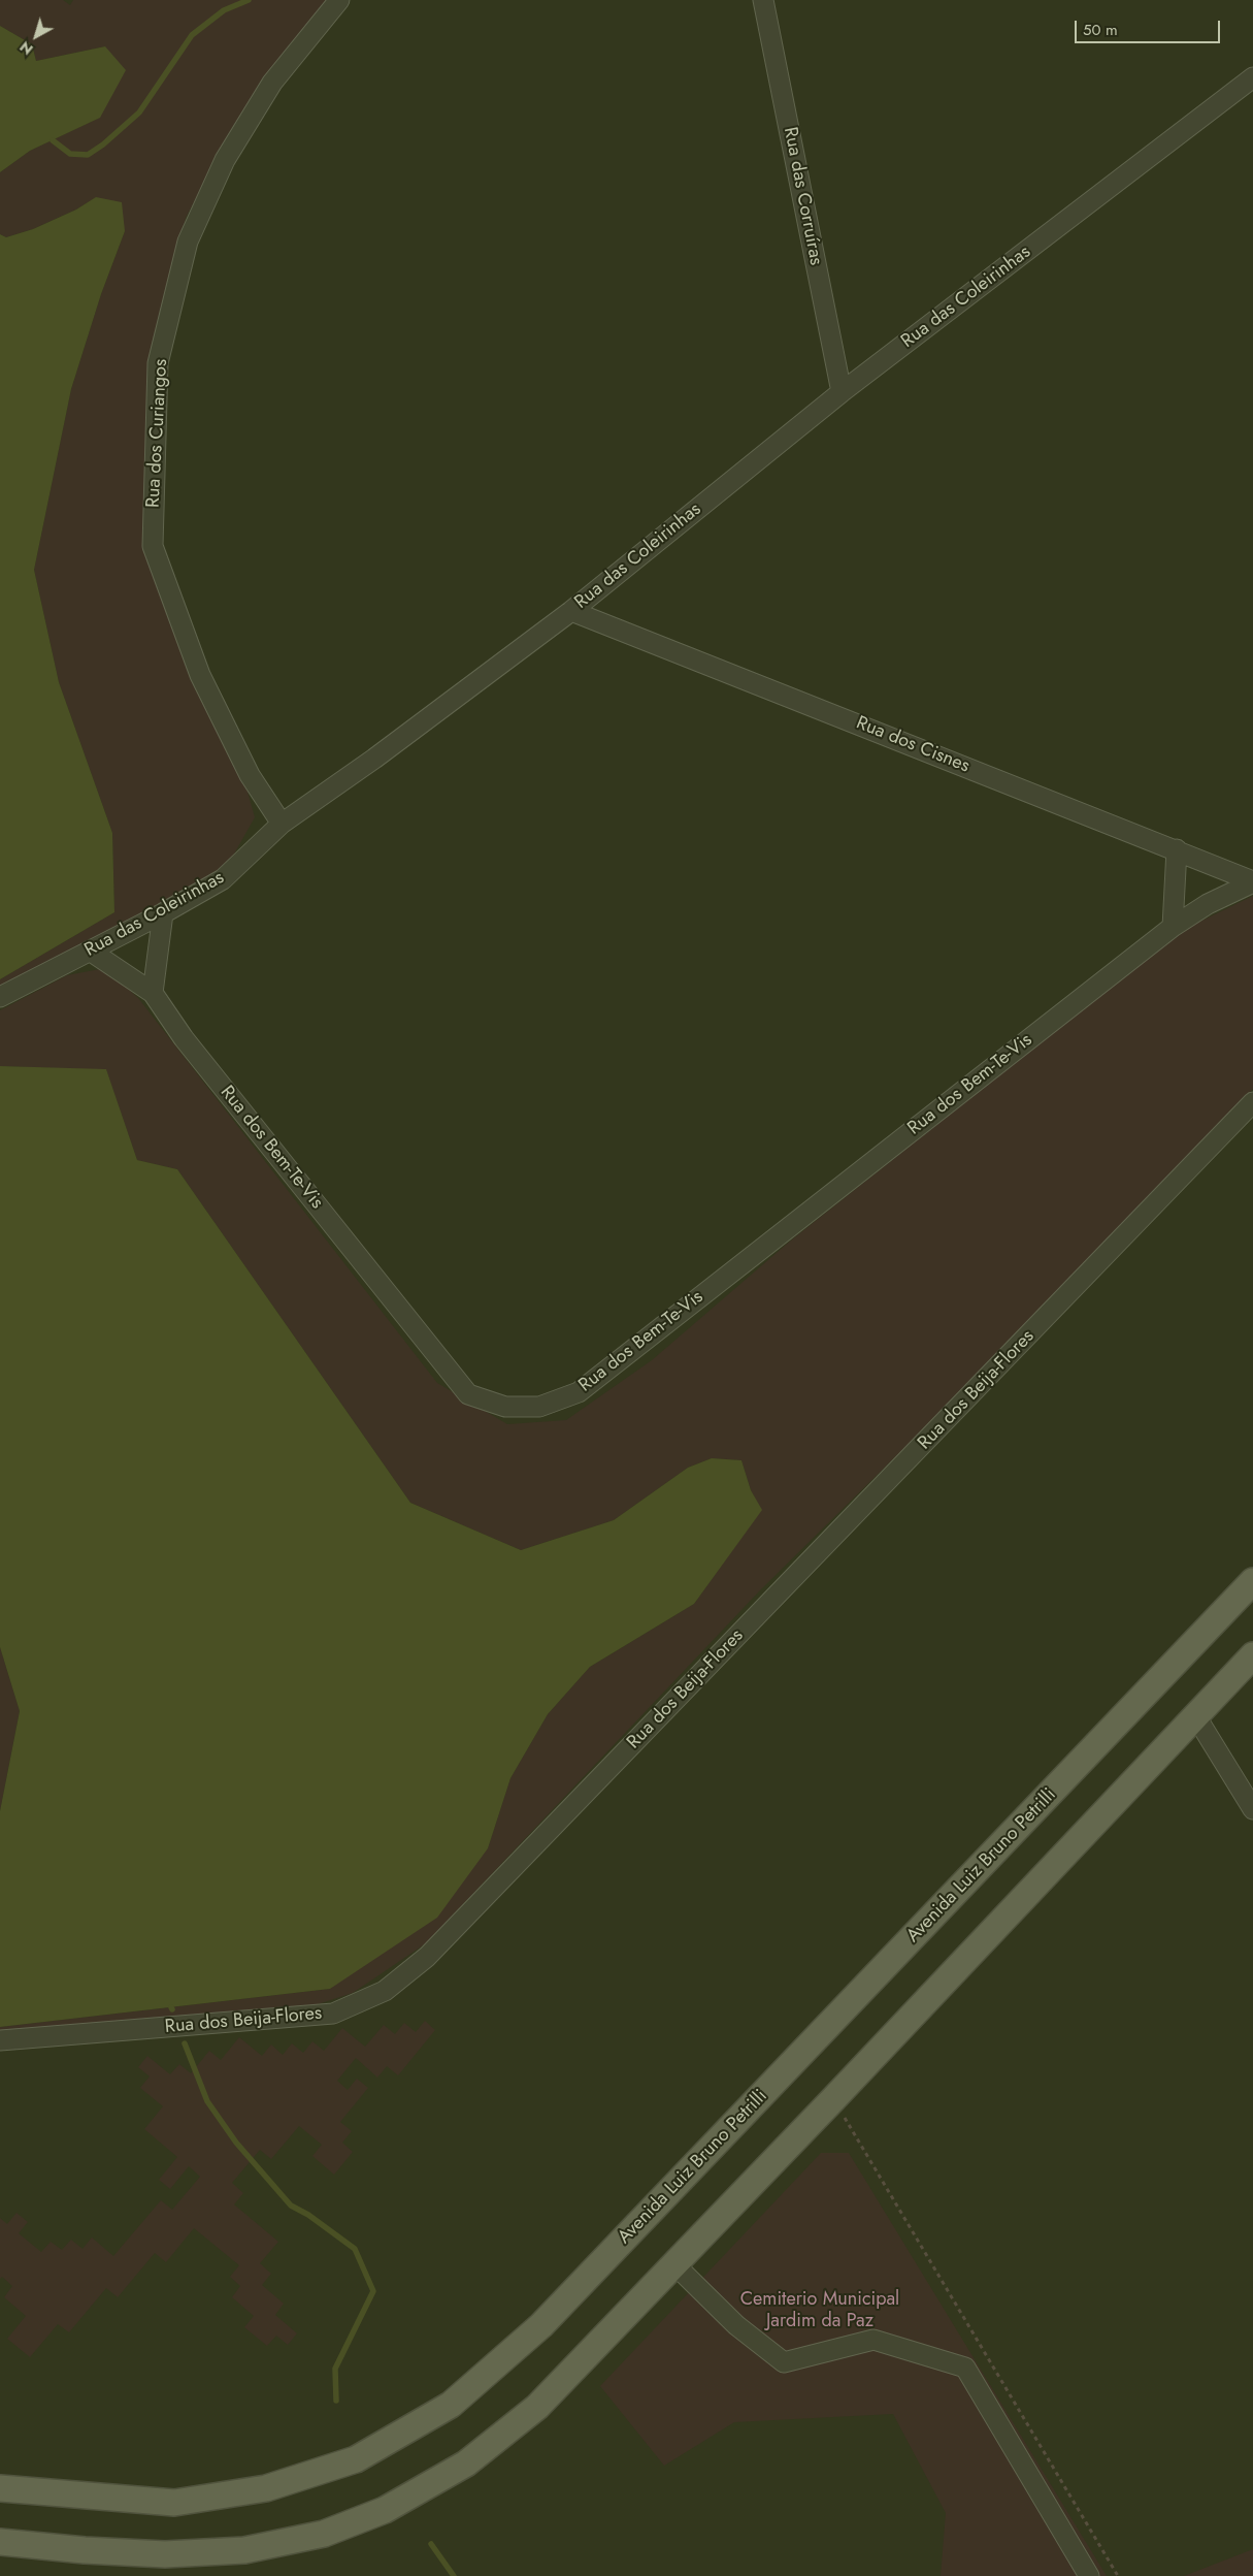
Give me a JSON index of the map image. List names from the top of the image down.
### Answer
{
  "streets": {
    "main road": ["Avenida Luiz Bruno Petrilli"],
    "street": [
      "Rua das Corruíras",
      "Rua das Coleirinhas",
      "Rua dos Curiangos",
      "Rua dos Cisnes",
      "Rua dos Bem-Te-Vis",
      "Rua dos Beija-Flores"
    ]
  },
  "crossings": [
    ["Rua das Corruíras", "Rua das Coleirinhas"],
    ["Rua das Coleirinhas", "Rua dos Curiangos"],
    ["Rua das Coleirinhas", "Rua dos Cisnes"],
    ["Rua das Coleirinhas", "Rua dos Bem-Te-Vis"],
    ["Rua dos Cisnes", "Rua dos Bem-Te-Vis"]
  ],
  "parks": ["Cemiterio Municipal Jardim da Paz"],
  "scale_bar": "50 m",
  "north": "bottom left"
}
